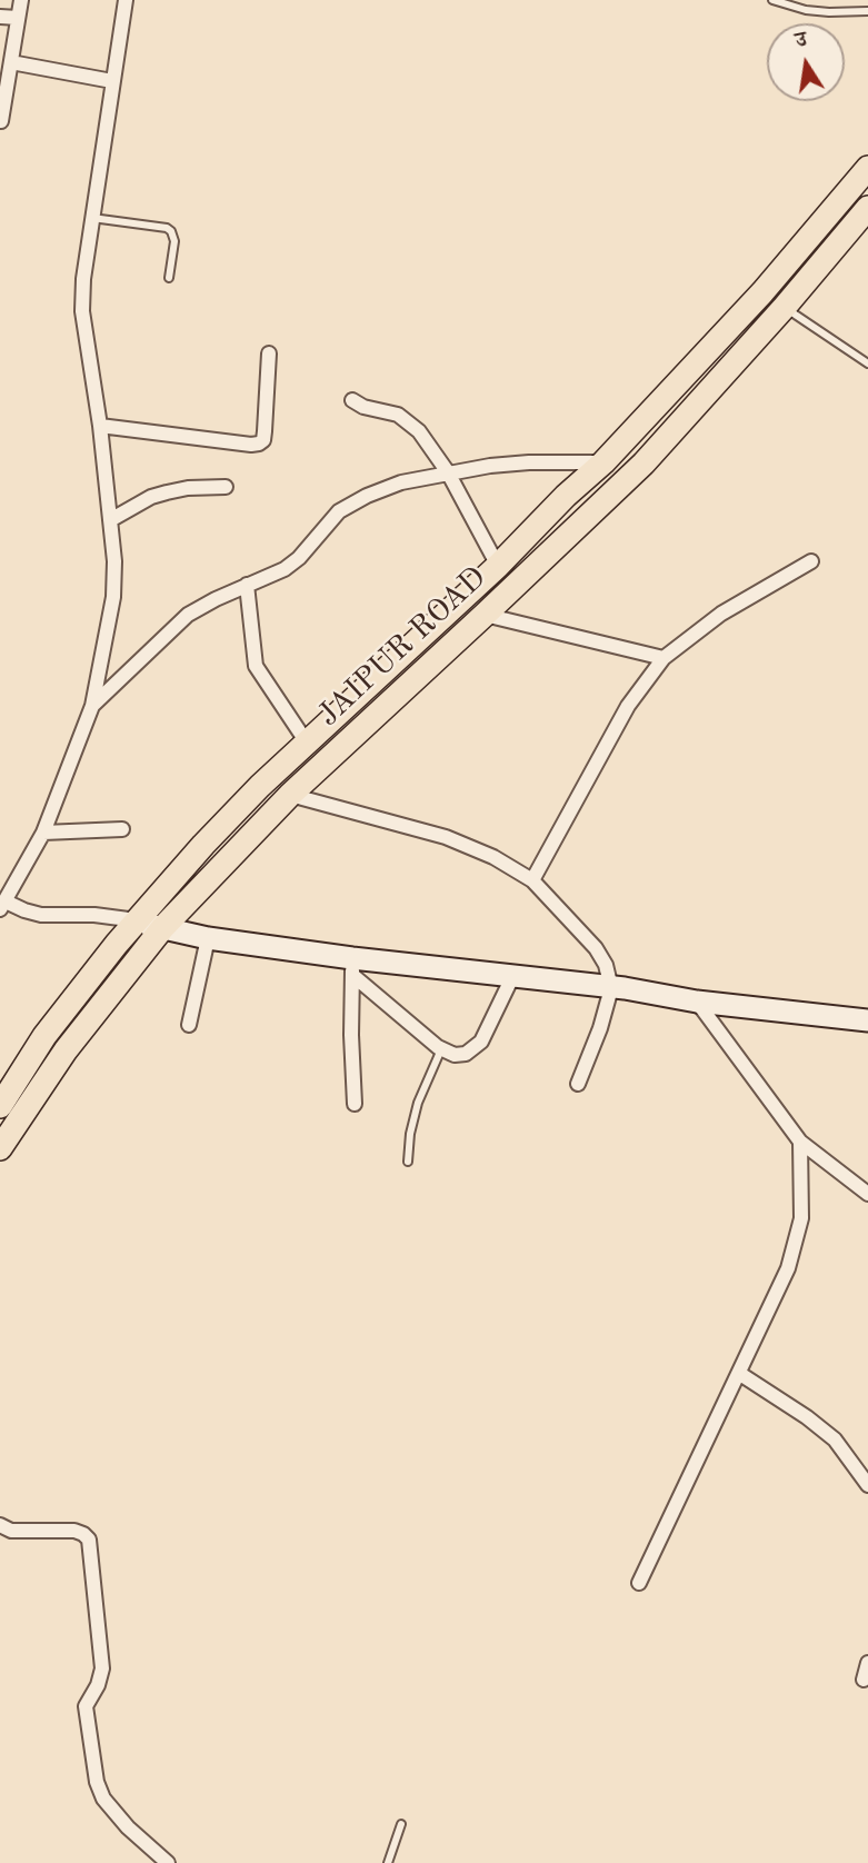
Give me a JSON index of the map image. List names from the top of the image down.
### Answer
{
  "streets": {
    "main road": ["JAIPUR ROAD"]
  },
  "north": "top"
}
